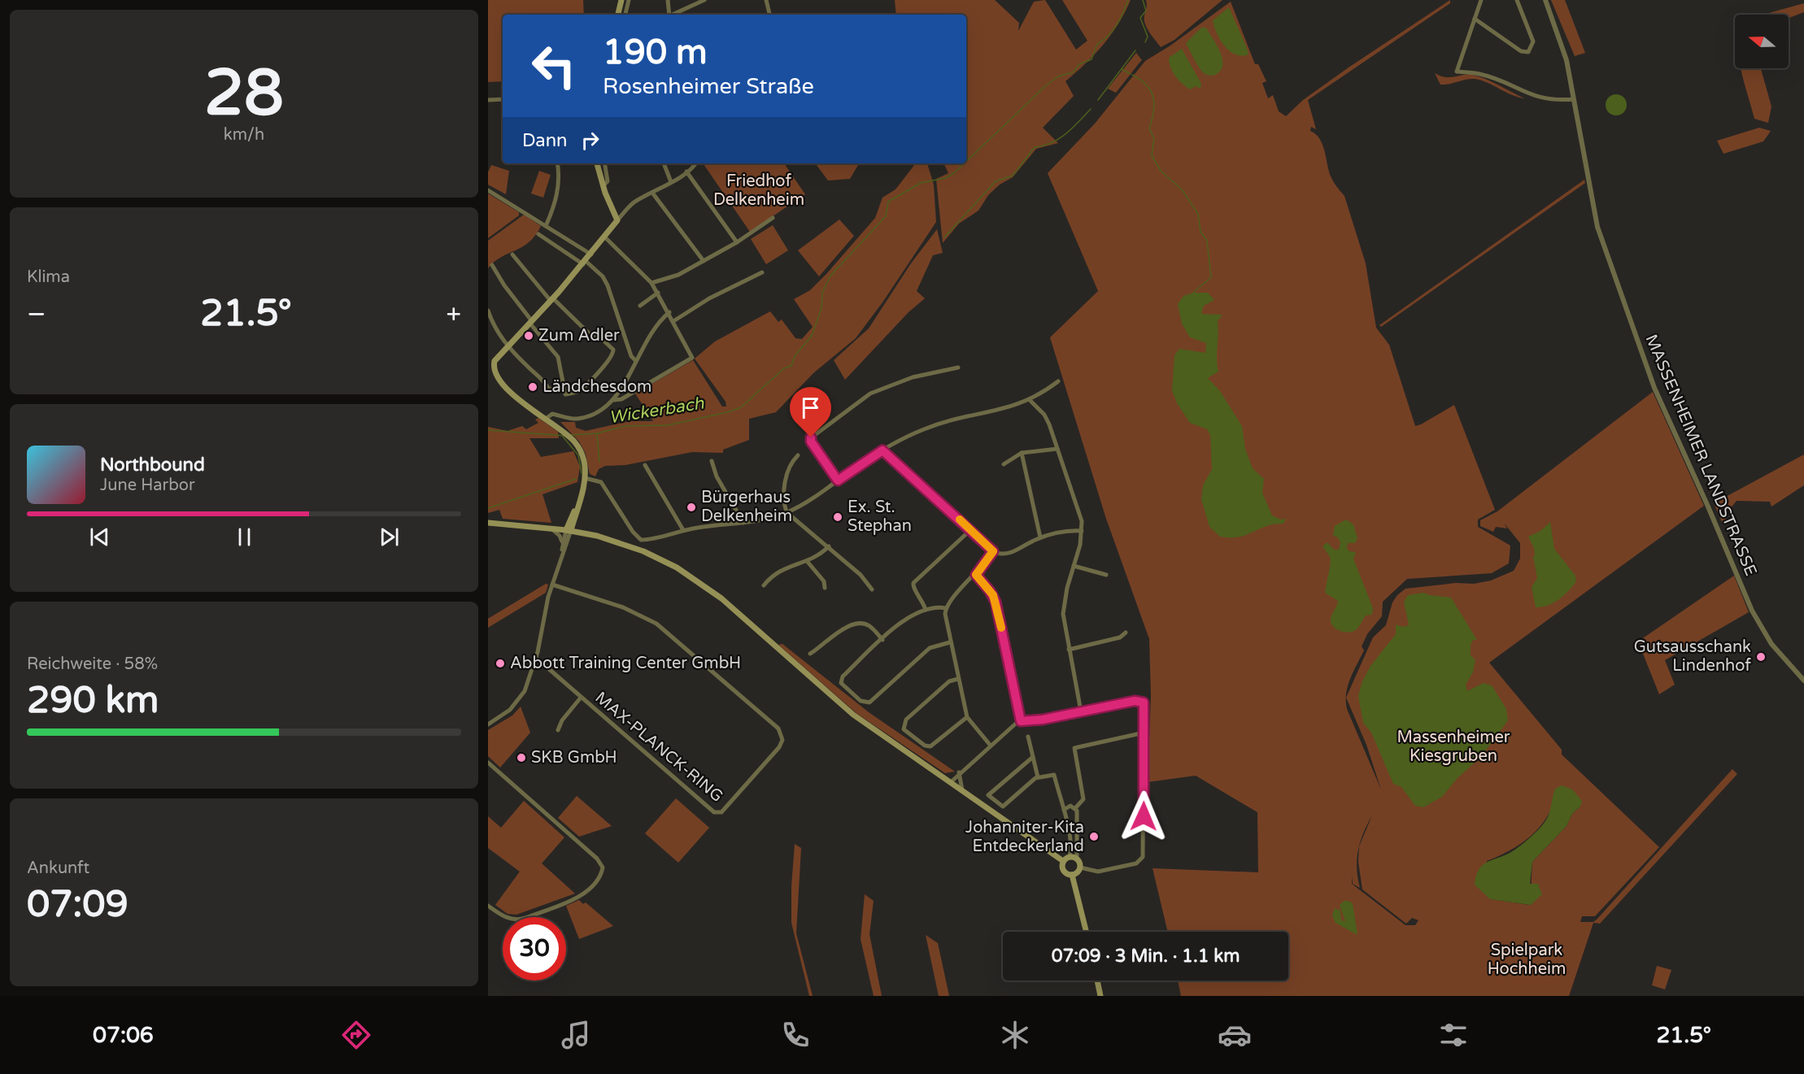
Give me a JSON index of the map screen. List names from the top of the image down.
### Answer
{
  "streets": {
    "street": ["MASSENHEIMER LANDSTRASSE", "MAX-PLANCK-RING"]
  },
  "water": ["Wickerbach"],
  "parks": ["Friedhof Delkenheim", "Massenheimer Kiesgruben", "Spielpark Hochheim"],
  "places": [
    "Zum Adler",
    "Ländchesdom",
    "Bürgerhaus Delkenheim",
    "Ex. St. Stephan",
    "Gutsausschank Lindenhof",
    "Abbott Training Center GmbH",
    "SKB GmbH",
    "Johanniter-Kita Entdeckerland"
  ],
  "north": "left",
  "page": {
    "tile": [
      ["28", "km/h"],
      "Klima",
      ["Reichweite · 58%", "290 km"],
      ["Ankunft", "07:09"]
    ],
    "turn": ["190 m", "Rosenheimer Straße"],
    "then": "Dann",
    "heat": ["−", "21.5°", "+"],
    "song": ["Northbound", "June Harbor"],
    "limit": "30",
    "trip": "07:09 · 3 Min. · 1.1 km",
    "tabs": ["07:06", "21.5°"]
  }
}
